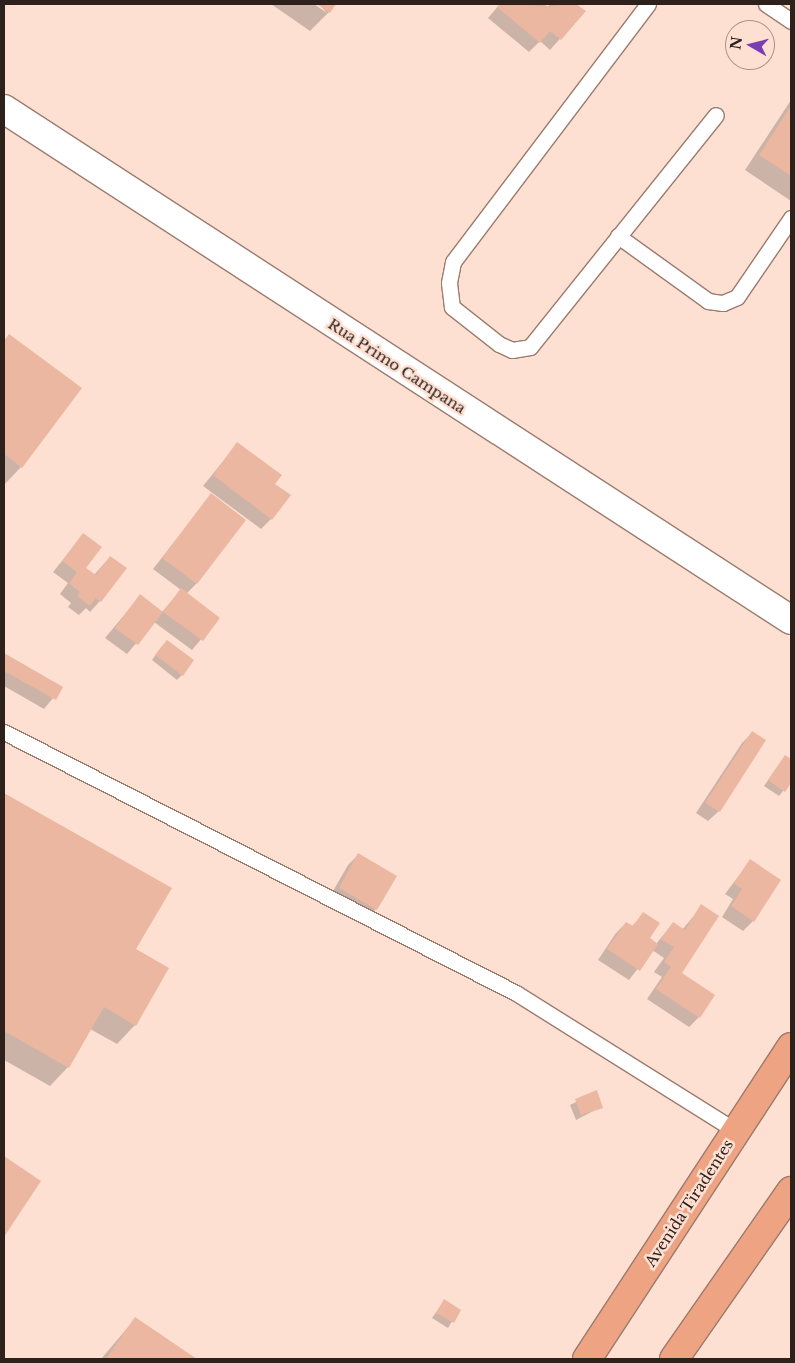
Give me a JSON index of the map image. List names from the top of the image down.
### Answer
{
  "streets": {
    "highway": ["Avenida Tiradentes"],
    "street": ["Rua Primo Campana"]
  },
  "north": "left"
}
